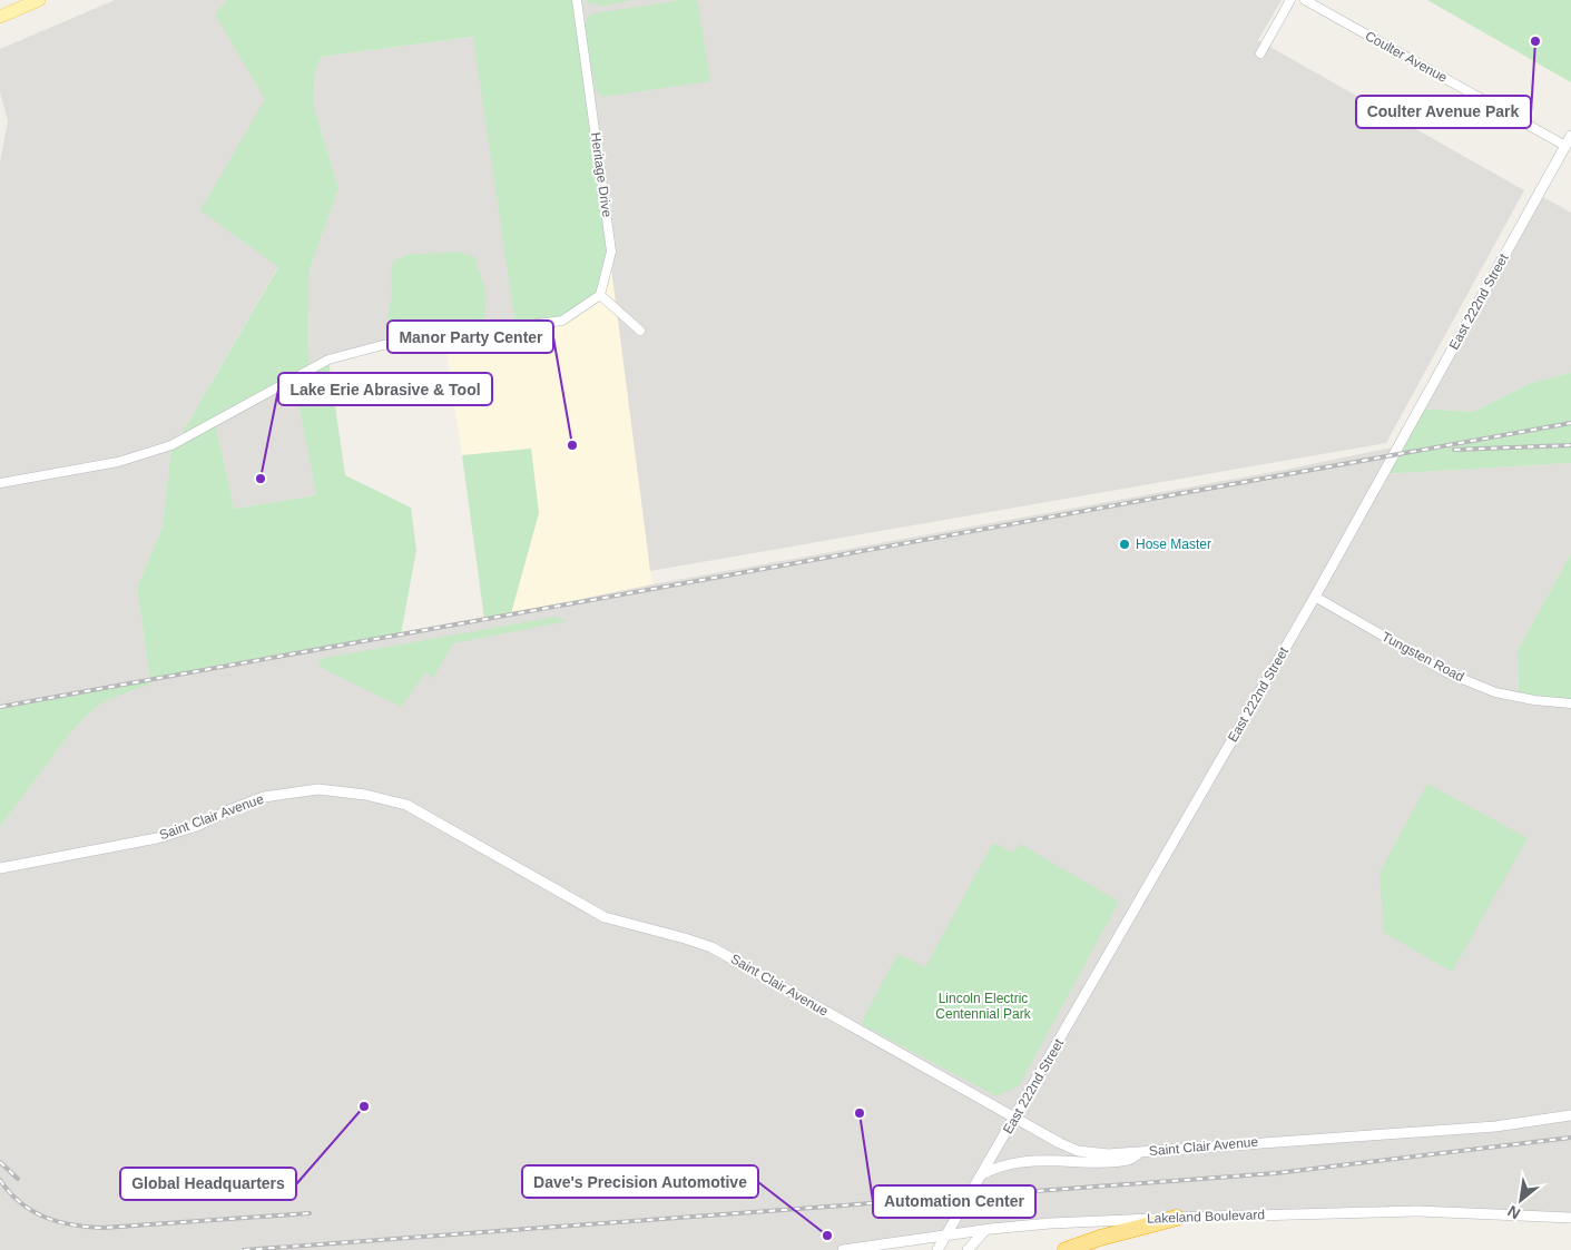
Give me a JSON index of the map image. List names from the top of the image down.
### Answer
{
  "streets": {
    "street": [
      "Coulter Avenue",
      "Heritage Drive",
      "East 222nd Street",
      "Tungsten Road",
      "Saint Clair Avenue",
      "Lakeland Boulevard"
    ]
  },
  "crossings": [
    ["Coulter Avenue", "East 222nd Street"],
    ["East 222nd Street", "Tungsten Road"],
    ["East 222nd Street", "Saint Clair Avenue"],
    ["East 222nd Street", "Lakeland Boulevard"]
  ],
  "parks": ["Lincoln Electric Centennial Park"],
  "places": [
    "Coulter Avenue Park",
    "Manor Party Center",
    "Lake Erie Abrasive & Tool",
    "Hose Master",
    "Global Headquarters",
    "Automation Center",
    "Dave's Precision Automotive"
  ],
  "north": "bottom left"
}
